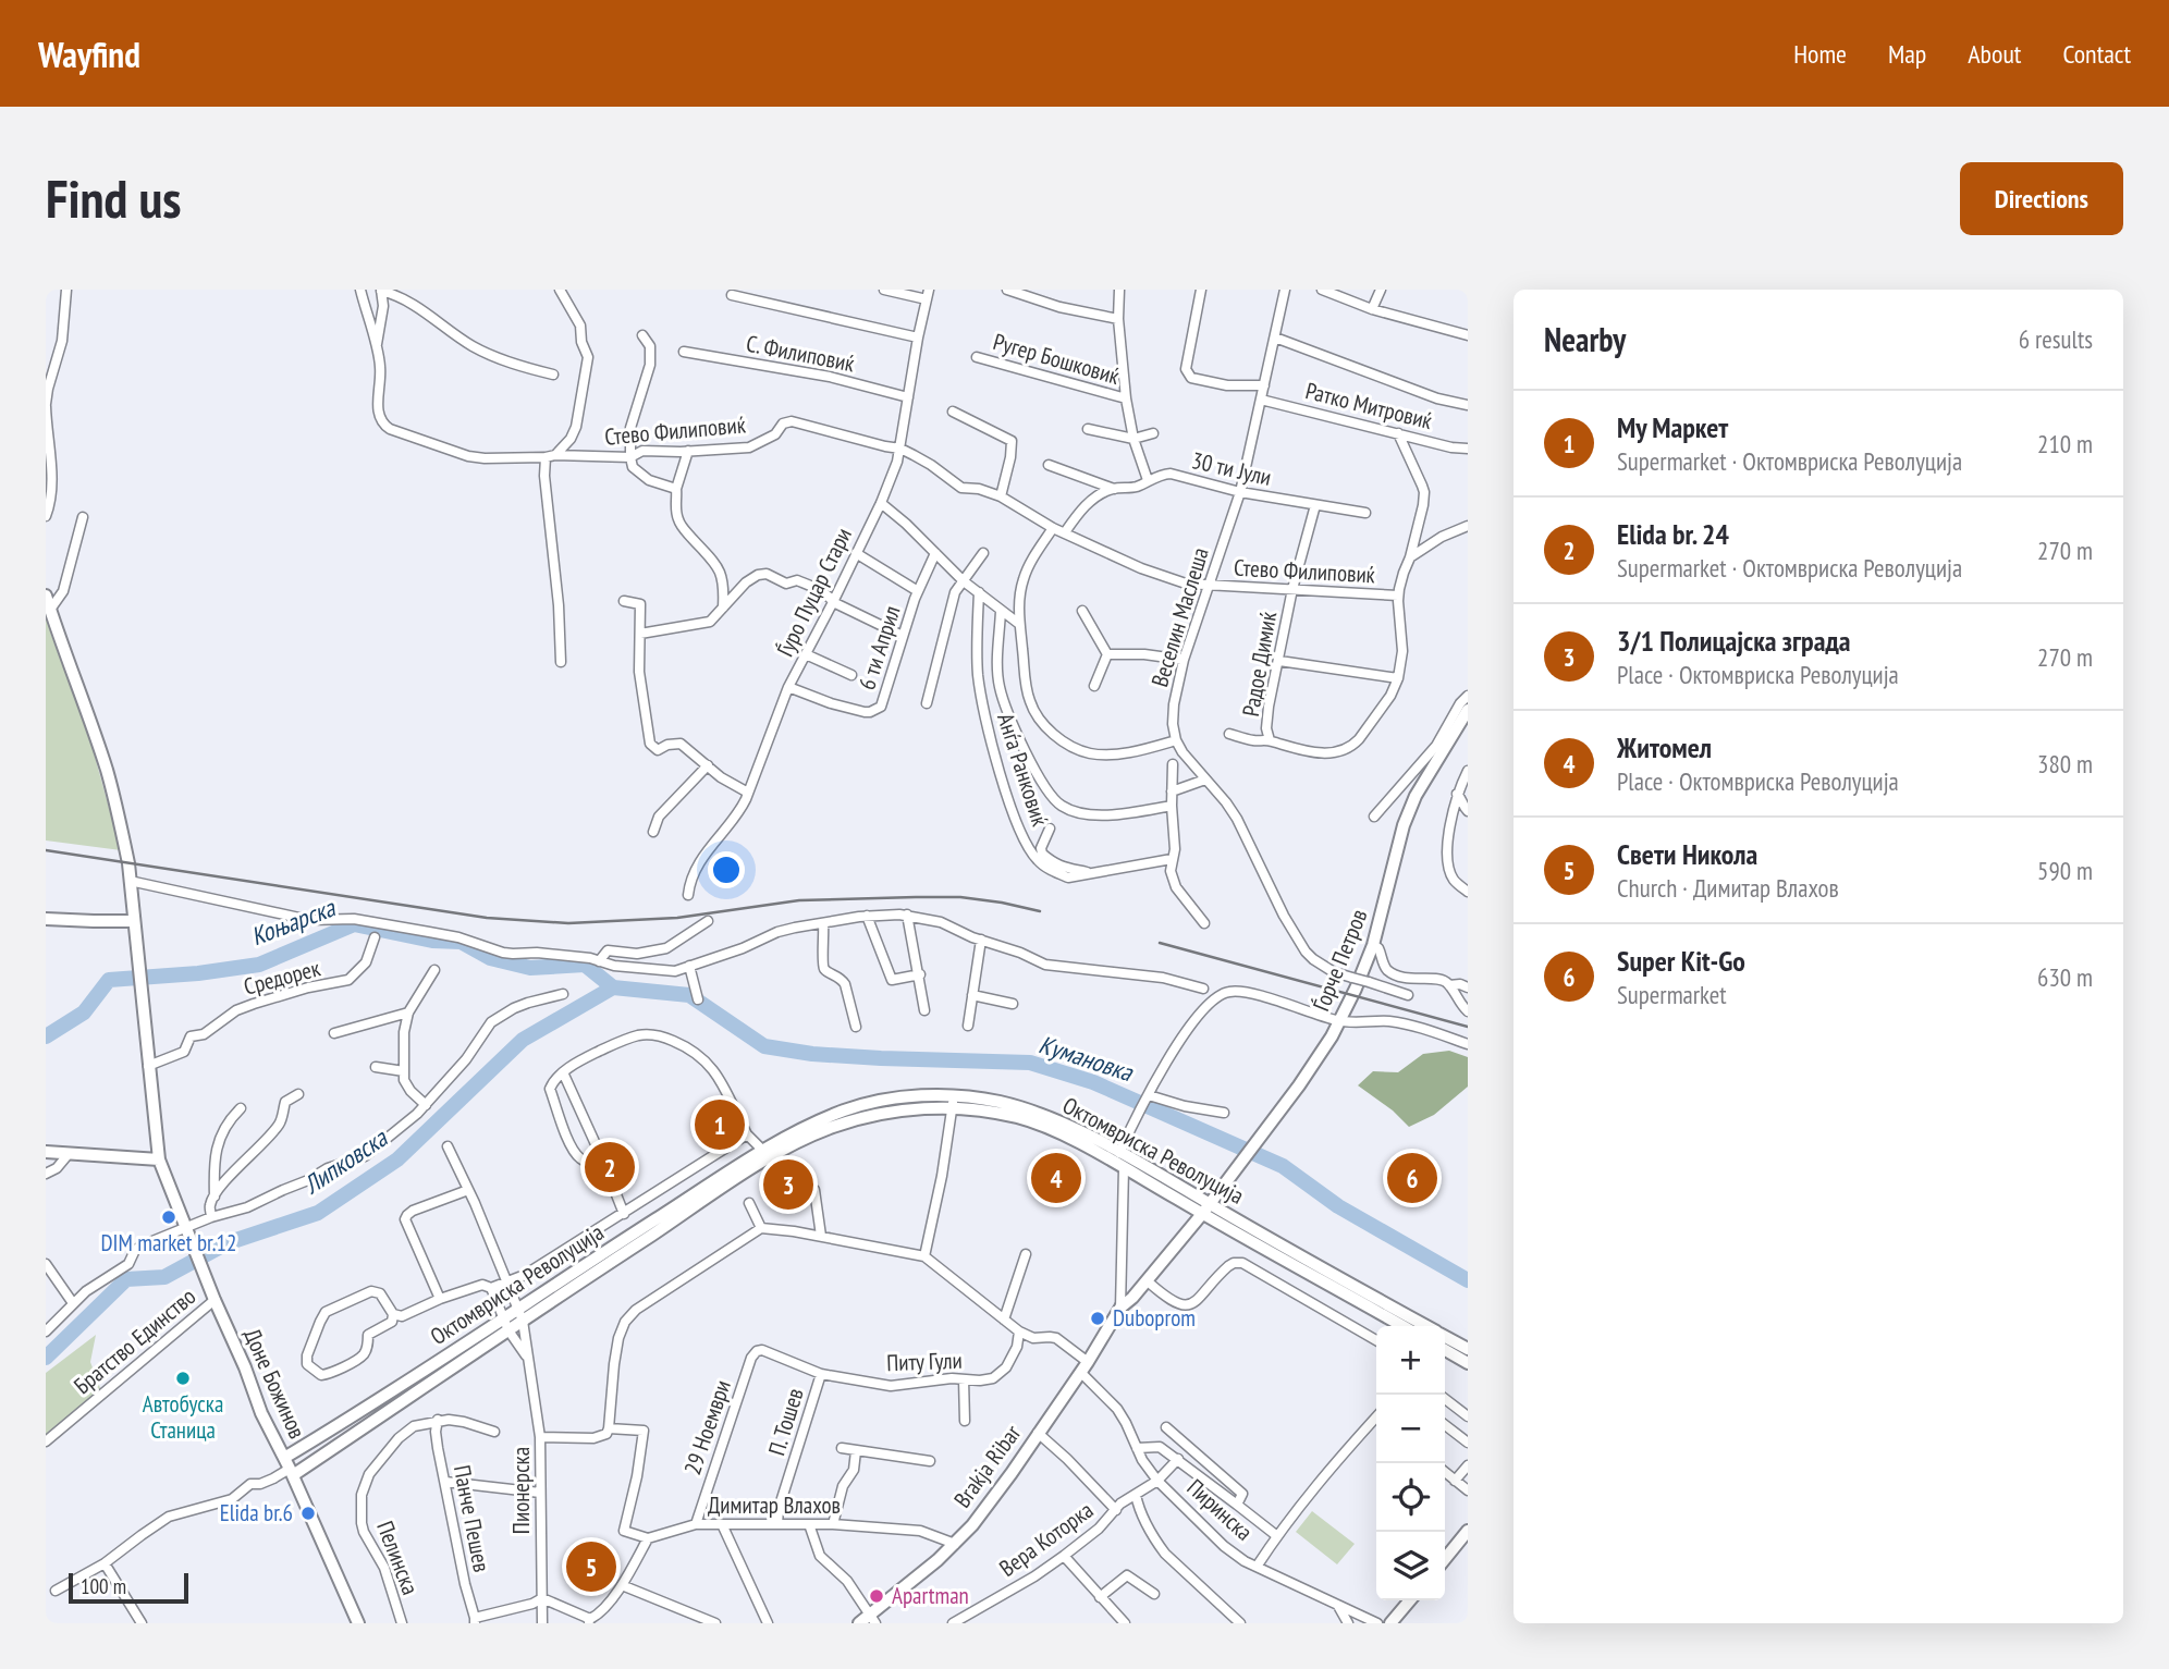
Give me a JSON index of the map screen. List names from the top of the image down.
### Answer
{
  "streets": {
    "street": [
      "С. Филиповиќ",
      "Ругер Бошковиќ",
      "Ратко Митровиќ",
      "Стево Филиповиќ",
      "30 ти Јули",
      "Ѓуро Пуцар Стари",
      "Веселин Маслеша",
      "6 ти Април",
      "Радое Димиќ",
      "Анѓа Ранковиќ",
      "Ѓорче Петров",
      "Средорек",
      "Октомвриска Револуција",
      "Братство Единство",
      "Питу Гули",
      "Доне Божинов",
      "П. Тошев",
      "29 Ноември",
      "Brakja Ribar",
      "Пионерска",
      "Димитар Влахов",
      "Пиринска",
      "Панче Пешев",
      "Вера Которка",
      "Пелинска"
    ]
  },
  "crossings": [
    ["С. Филиповиќ", "Ѓуро Пуцар Стари"],
    ["Ругер Бошковиќ", "30 ти Јули"],
    ["Ратко Митровиќ", "Веселин Маслеша"],
    ["Стево Филиповиќ", "30 ти Јули"],
    ["Стево Филиповиќ", "Ѓуро Пуцар Стари"],
    ["Стево Филиповиќ", "Веселин Маслеша"],
    ["Стево Филиповиќ", "Радое Димиќ"],
    ["30 ти Јули", "Веселин Маслеша"],
    ["30 ти Јули", "Радое Димиќ"],
    ["Ѓуро Пуцар Стари", "6 ти Април"],
    ["Ѓорче Петров", "Октомвриска Револуција"],
    ["Ѓорче Петров", "Brakja Ribar"],
    ["Средорек", "Доне Божинов"],
    ["Октомвриска Револуција", "Доне Божинов"],
    ["Октомвриска Револуција", "Пионерска"],
    ["Братство Единство", "Доне Божинов"],
    ["Питу Гули", "П. Тошев"],
    ["Питу Гули", "29 Ноември"],
    ["Питу Гули", "Пиринска"],
    ["П. Тошев", "Димитар Влахов"],
    ["29 Ноември", "Димитар Влахов"],
    ["Brakja Ribar", "Димитар Влахов"],
    ["Brakja Ribar", "Пиринска"],
    ["Пиринска", "Вера Которка"],
    ["Панче Пешев", "Пелинска"]
  ],
  "water": ["Коњарска", "Кумановка", "Липковска"],
  "places": [
    "DIM market br.12",
    "Duboprom",
    "Автобуска Станица",
    "Elida br.6",
    "Apartman"
  ],
  "scale_bar": "100 m",
  "page": {
    "header": "Wayfind",
    "nav": [
      "Home",
      "Map",
      "About",
      "Contact"
    ],
    "buttons": "Directions",
    "title": "Find us",
    "heading": ["Nearby", "6 results"],
    "list": [
      {
        "mark": "1",
        "name": "Му Маркет",
        "note": "Supermarket · Октомвриска Револуција",
        "value": "210 m"
      },
      {
        "mark": "2",
        "name": "Elida br. 24",
        "note": "Supermarket · Октомвриска Револуција",
        "value": "270 m"
      },
      {
        "mark": "3",
        "name": "3/1 Полицајска зграда",
        "note": "Place · Октомвриска Револуција",
        "value": "270 m"
      },
      {
        "mark": "4",
        "name": "Житомел",
        "note": "Place · Октомвриска Револуција",
        "value": "380 m"
      },
      {
        "mark": "5",
        "name": "Свети Никола",
        "note": "Church · Димитар Влахов",
        "value": "590 m"
      },
      {
        "mark": "6",
        "name": "Super Kit-Go",
        "note": "Supermarket",
        "value": "630 m"
      }
    ],
    "pins": [
      "1",
      "2",
      "4",
      "6",
      "3",
      "5"
    ],
    "map_buttons": ["+", "−"],
    "scale": "100 m"
  }
}
